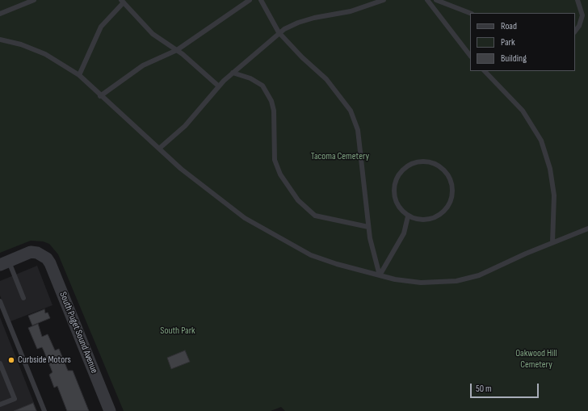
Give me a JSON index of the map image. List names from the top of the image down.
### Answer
{
  "streets": {
    "street": ["South Puget Sound Avenue"]
  },
  "parks": ["Tacoma Cemetery", "South Park", "Oakwood Hill Cemetery"],
  "places": ["Curbside Motors"],
  "legend": ["Road", "Park", "Building"],
  "scale_bar": "50 m"
}
